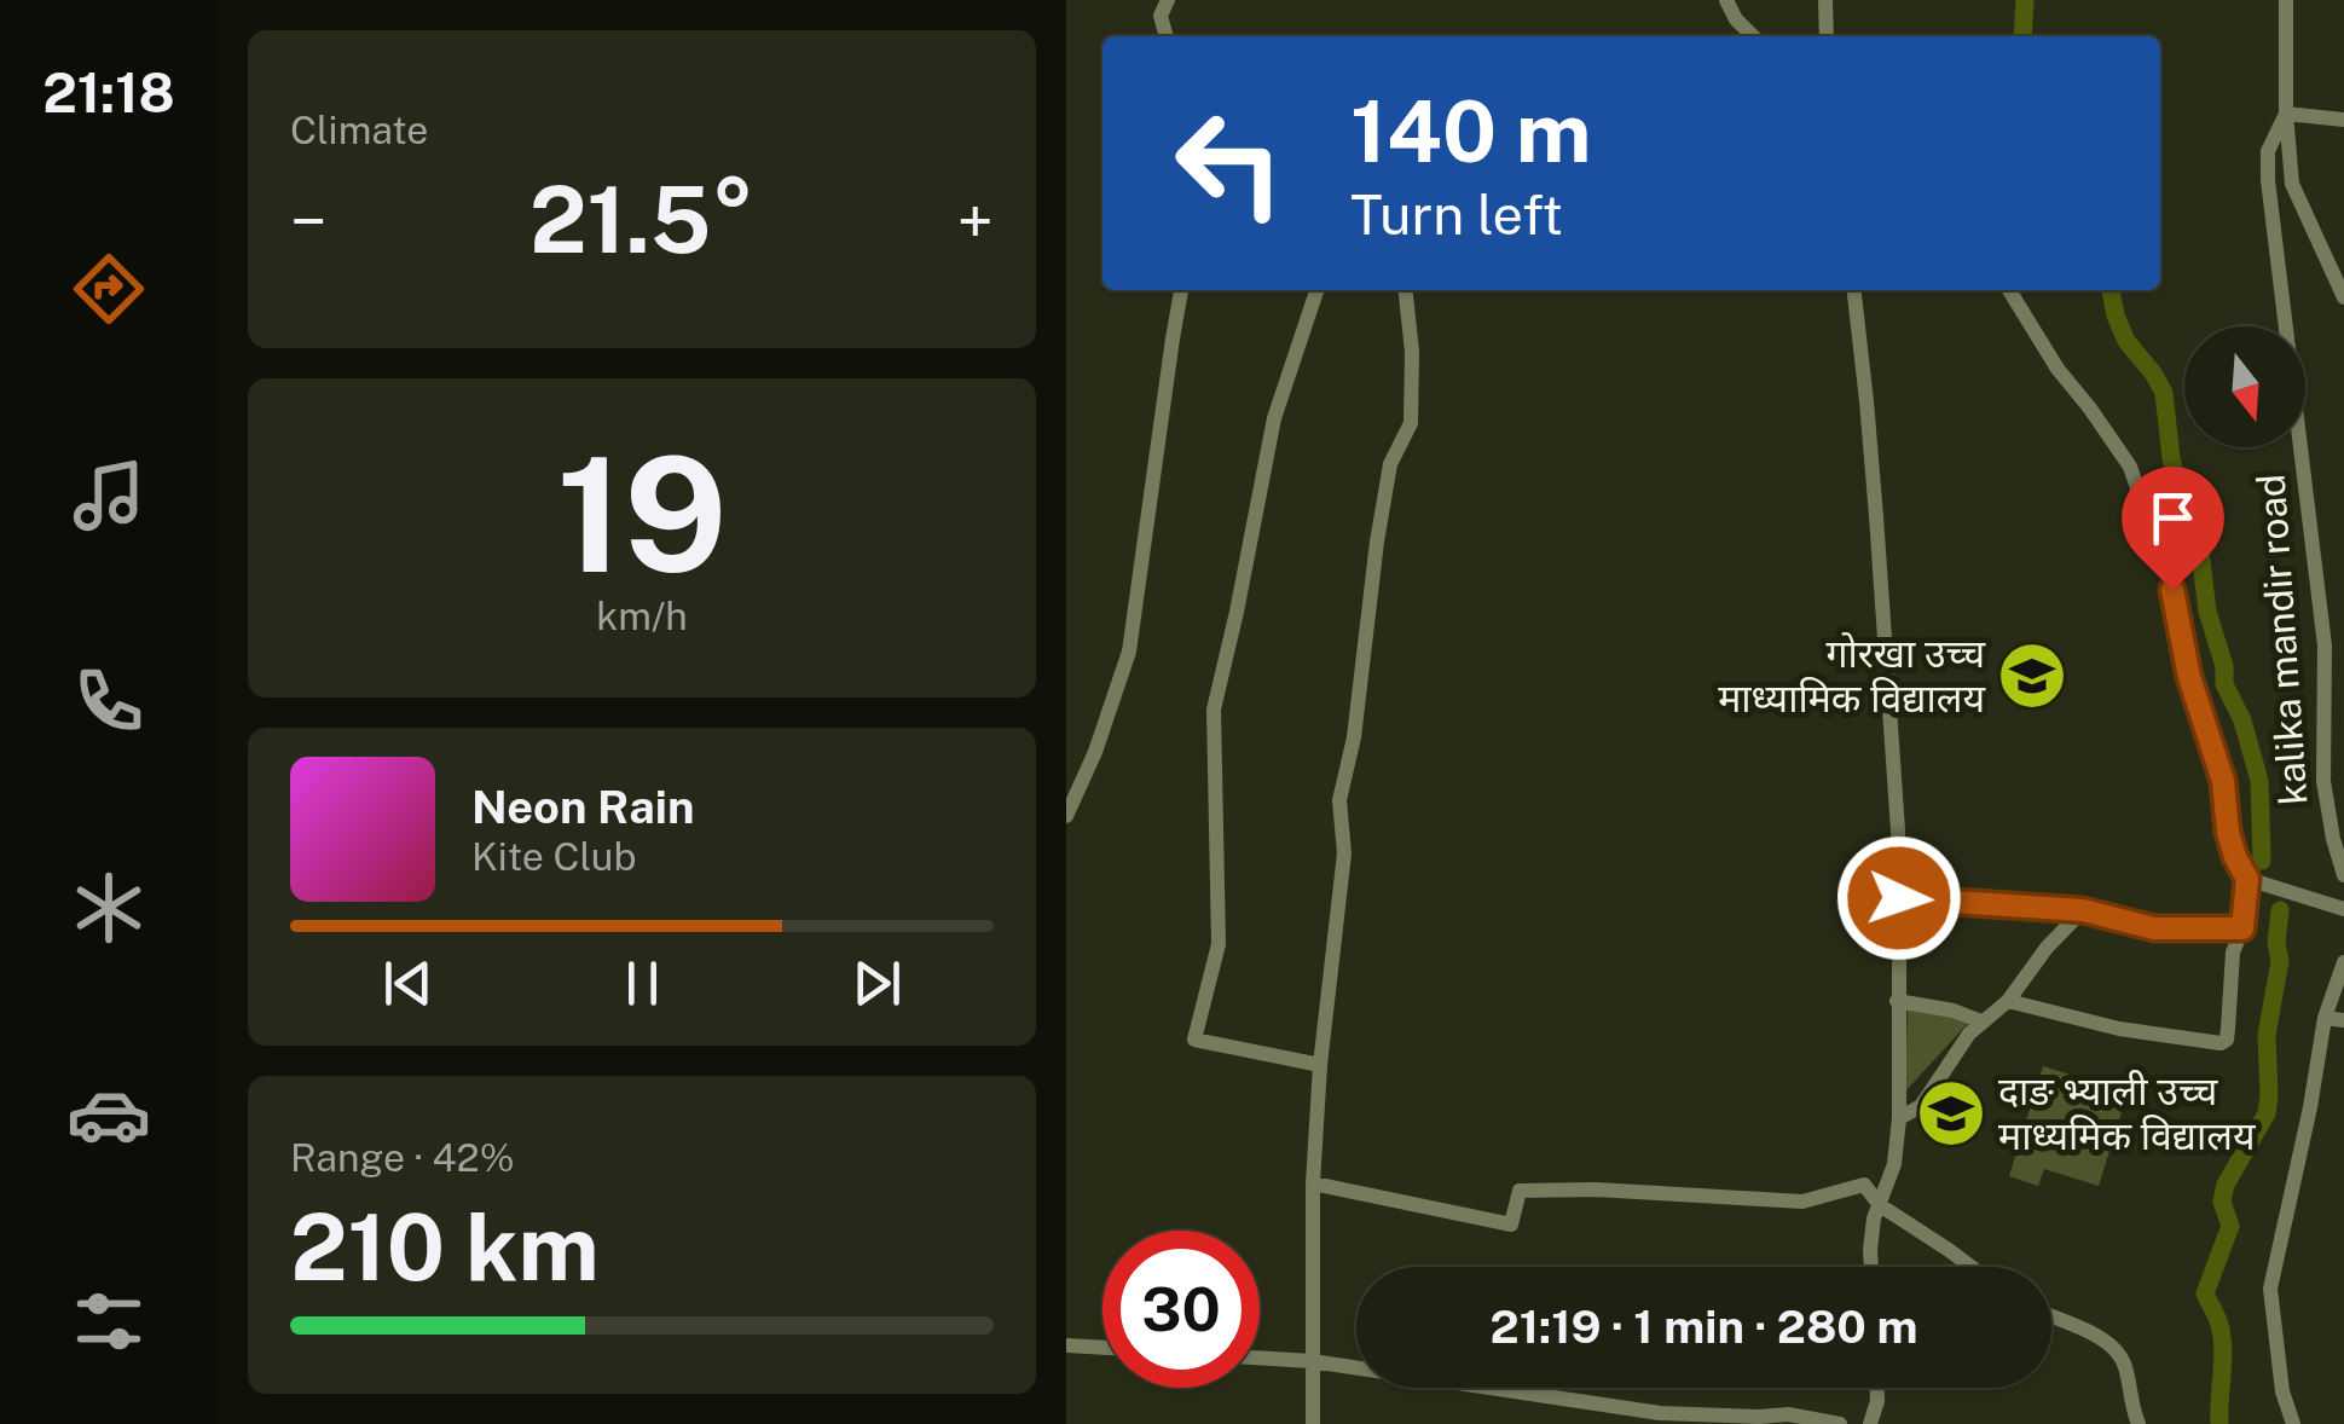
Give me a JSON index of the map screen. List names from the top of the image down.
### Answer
{
  "streets": {
    "street": ["kalika mandir road"]
  },
  "places": {
    "school or university": ["गोरखा उच्च माध्यामिक विद्यालय", "दाङ भ्याली उच्च माध्यमिक विद्यालय"]
  },
  "north": "bottom",
  "page": {
    "tabs": "21:18",
    "tile": [
      "Climate",
      ["19", "km/h"],
      ["Range · 42%", "210 km"]
    ],
    "turn": ["140 m", "Turn left"],
    "heat": ["−", "21.5°", "+"],
    "song": ["Neon Rain", "Kite Club"],
    "limit": "30",
    "trip": "21:19 · 1 min · 280 m"
  }
}
